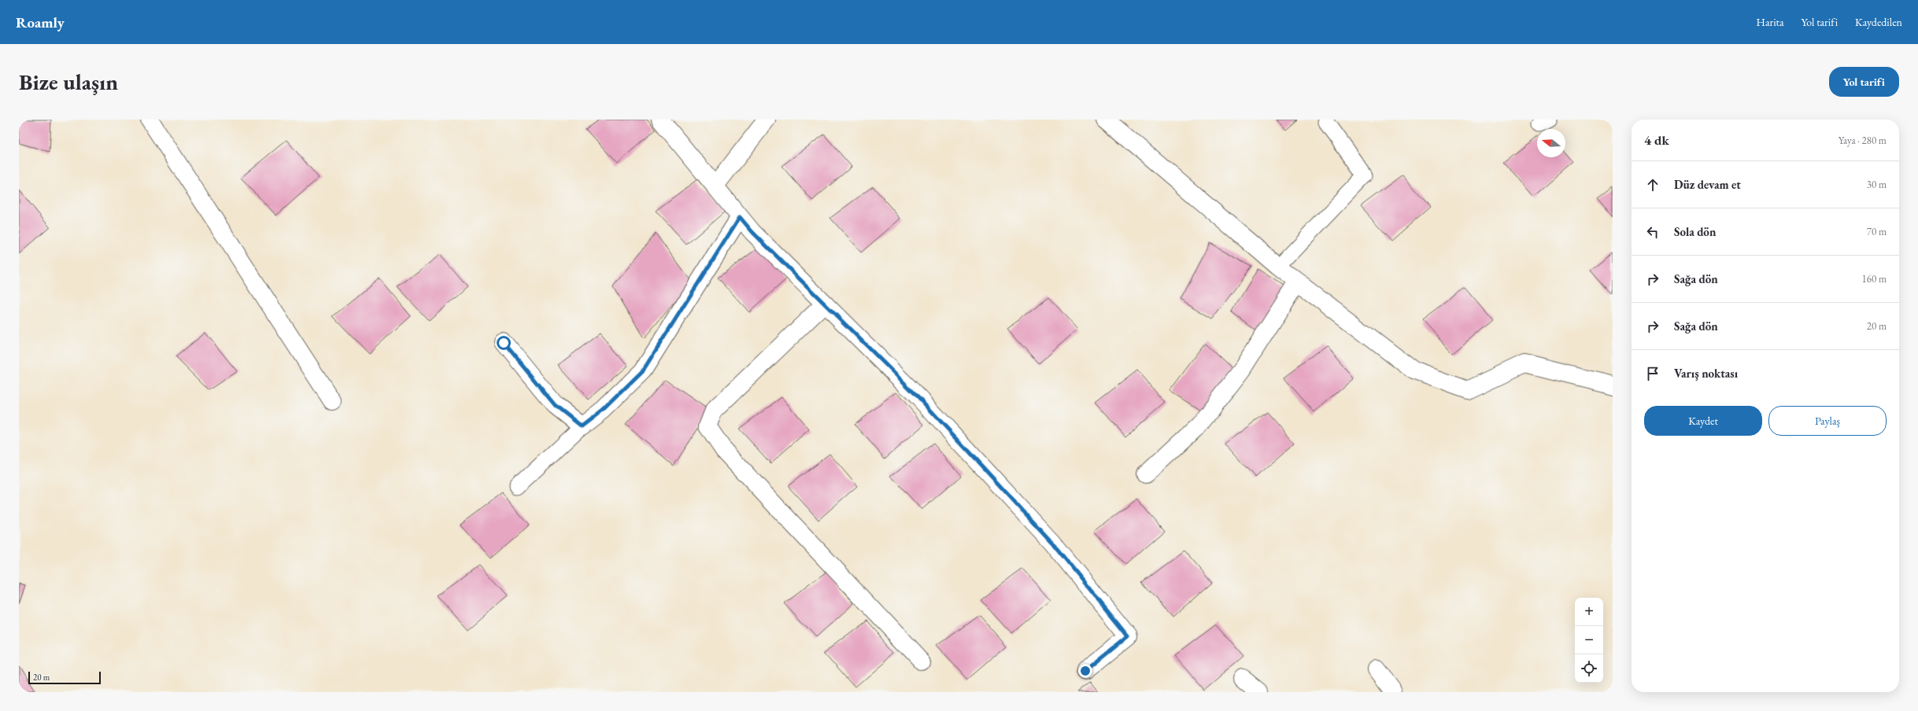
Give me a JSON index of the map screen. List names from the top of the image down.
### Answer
{
  "scale_bar": "20 m",
  "north": "left",
  "page": {
    "header": "Roamly",
    "nav": ["Harita", "Yol tarifi", "Kaydedilen"],
    "buttons": [
      "Yol tarifi",
      ["Kaydet", "Paylaş"]
    ],
    "title": "Bize ulaşın",
    "heading": ["4 dk", "Yaya · 280 m"],
    "list": [
      ["Düz devam et", "30 m"],
      ["Sola dön", "70 m"],
      ["Sağa dön", "160 m"],
      ["Sağa dön", "20 m"],
      "Varış noktası"
    ],
    "map_buttons": ["+", "−"],
    "scale": "20 m"
  }
}
